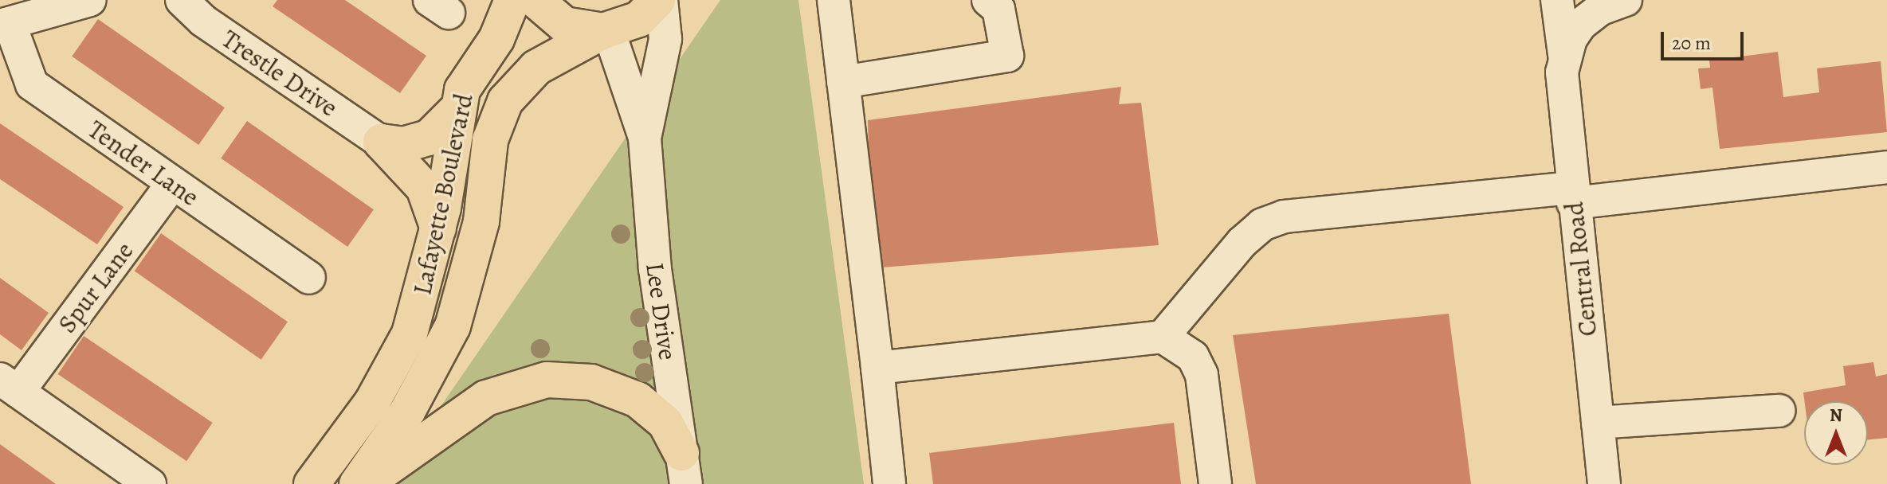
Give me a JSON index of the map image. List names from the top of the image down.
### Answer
{
  "streets": {
    "main road": ["Lafayette Boulevard"],
    "street": [
      "Trestle Drive",
      "Tender Lane",
      "Central Road",
      "Spur Lane",
      "Lee Drive"
    ]
  },
  "crossings": [
    ["Tender Lane", "Spur Lane"]
  ],
  "scale_bar": "20 m",
  "north": "top"
}
